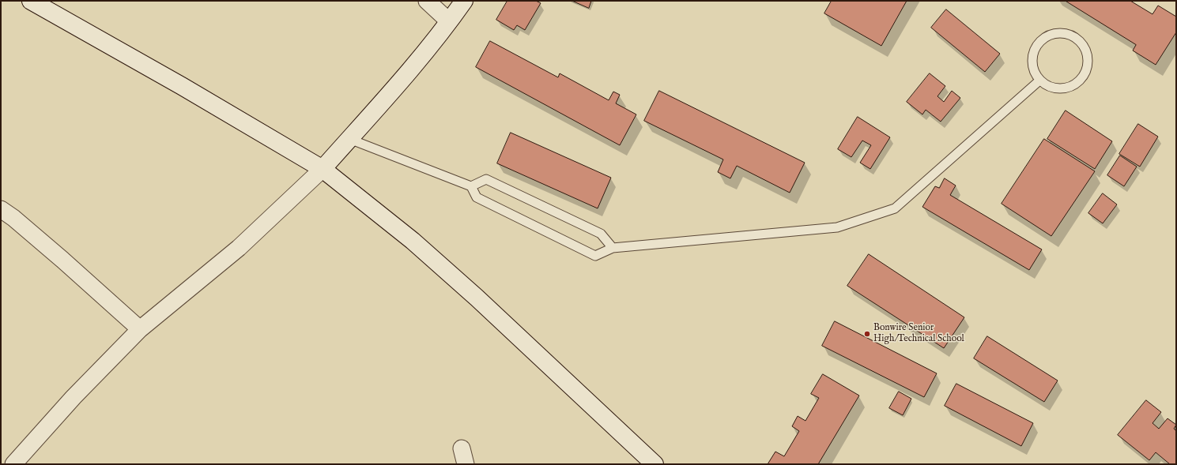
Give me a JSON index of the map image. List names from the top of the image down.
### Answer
{
  "places": ["Bonwire Senior High/Technical School"]
}
